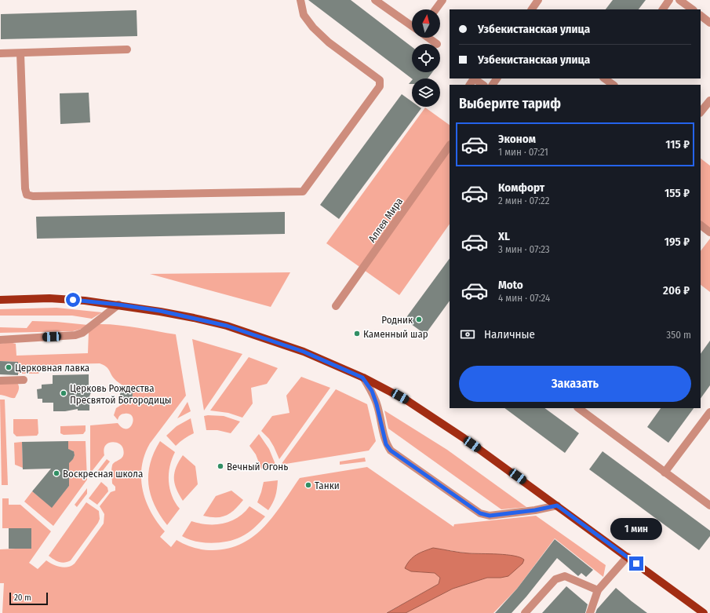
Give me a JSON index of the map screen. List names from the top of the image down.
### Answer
{
  "streets": {
    "street": ["Аллея Мира"]
  },
  "places": [
    "Родник",
    "Каменный шар",
    "Церковная лавка",
    "Церковь Рождества Пресвятой Богородицы",
    "Вечный Огонь",
    "Воскресная школа",
    "Танки"
  ],
  "scale_bar": "20 m",
  "north": "top",
  "page": {
    "banner": ["Узбекистанская улица", "Узбекистанская улица"],
    "heading": "Выберите тариф",
    "list": [
      {
        "name": "Эконом",
        "note": "1 мин · 07:21",
        "value": "115 ₽"
      },
      {
        "name": "Комфорт",
        "note": "2 мин · 07:22",
        "value": "155 ₽"
      },
      {
        "name": "XL",
        "note": "3 мин · 07:23",
        "value": "195 ₽"
      },
      {
        "name": "Moto",
        "note": "4 мин · 07:24",
        "value": "206 ₽"
      }
    ],
    "pay": ["Наличные", "350 m"],
    "buttons": "Заказать",
    "bubble": "1 мин",
    "scale": "20 m"
  }
}
